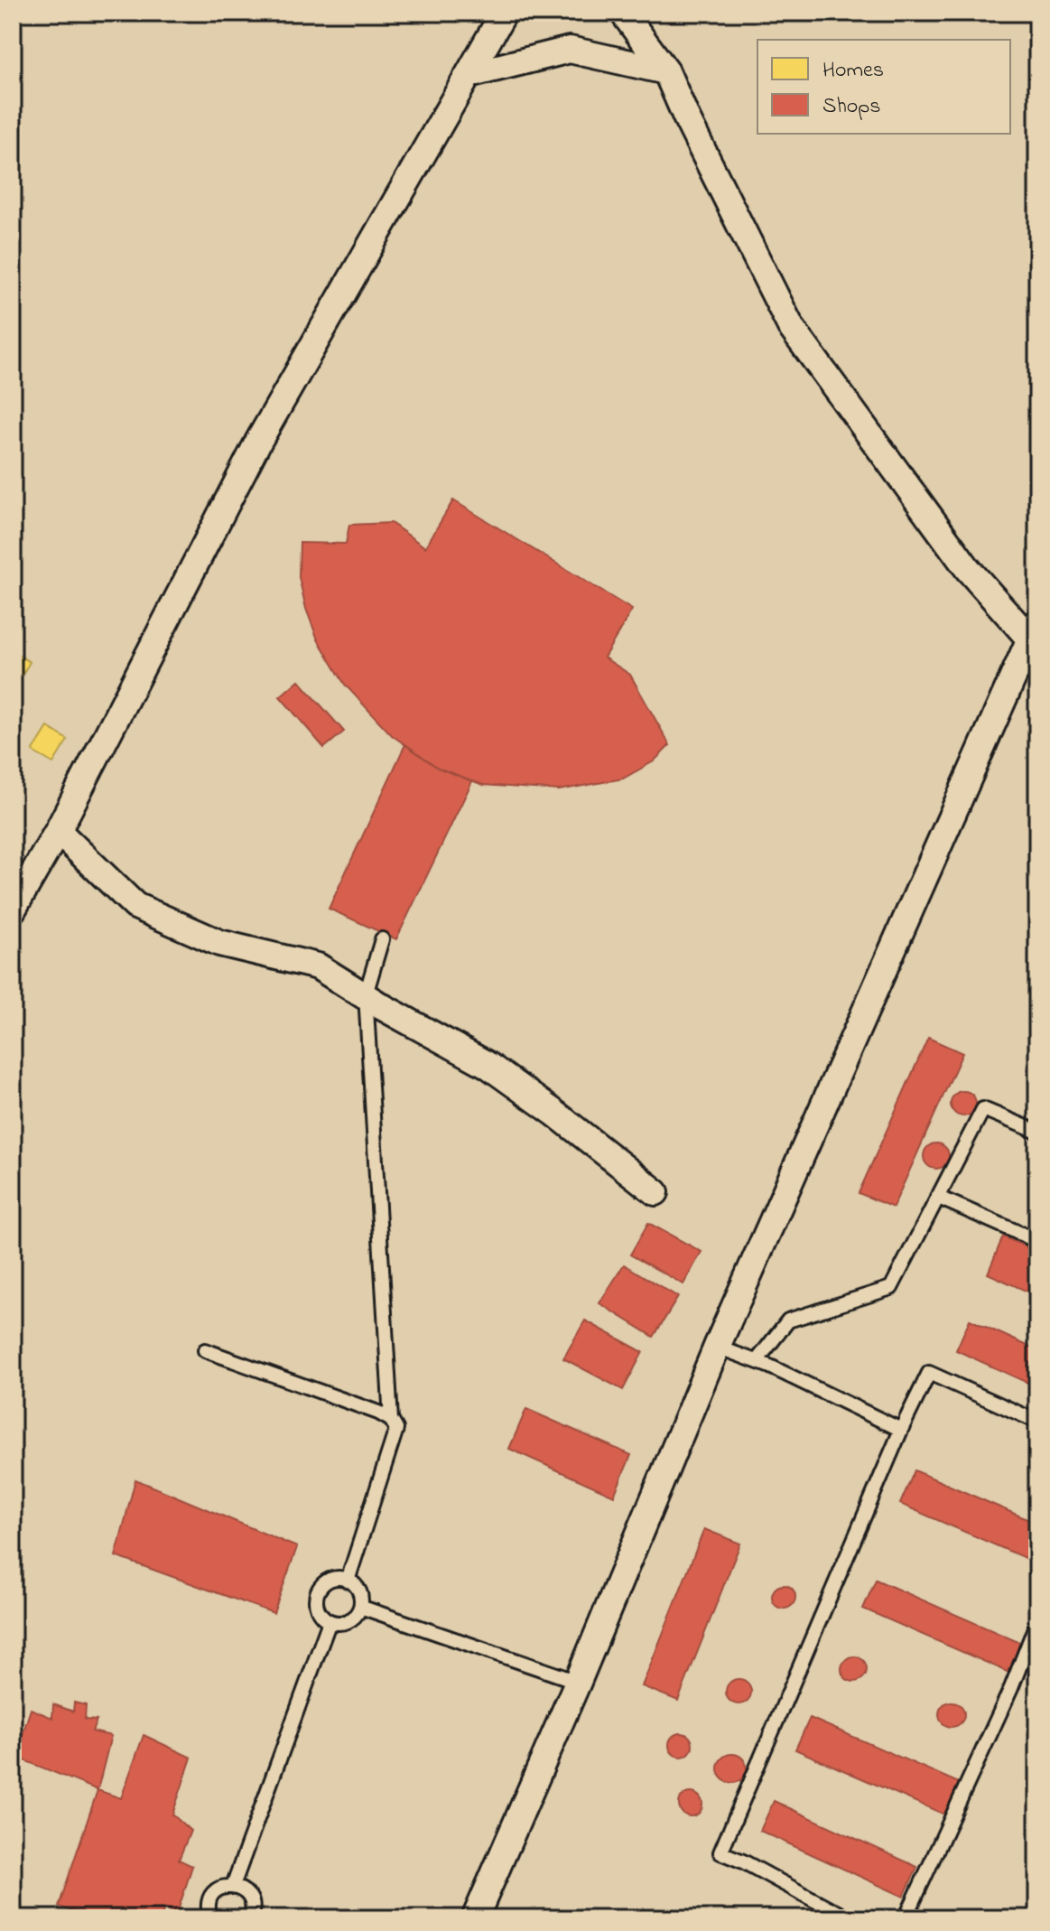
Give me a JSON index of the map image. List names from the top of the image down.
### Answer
{
  "legend": ["Homes", "Shops"]
}
